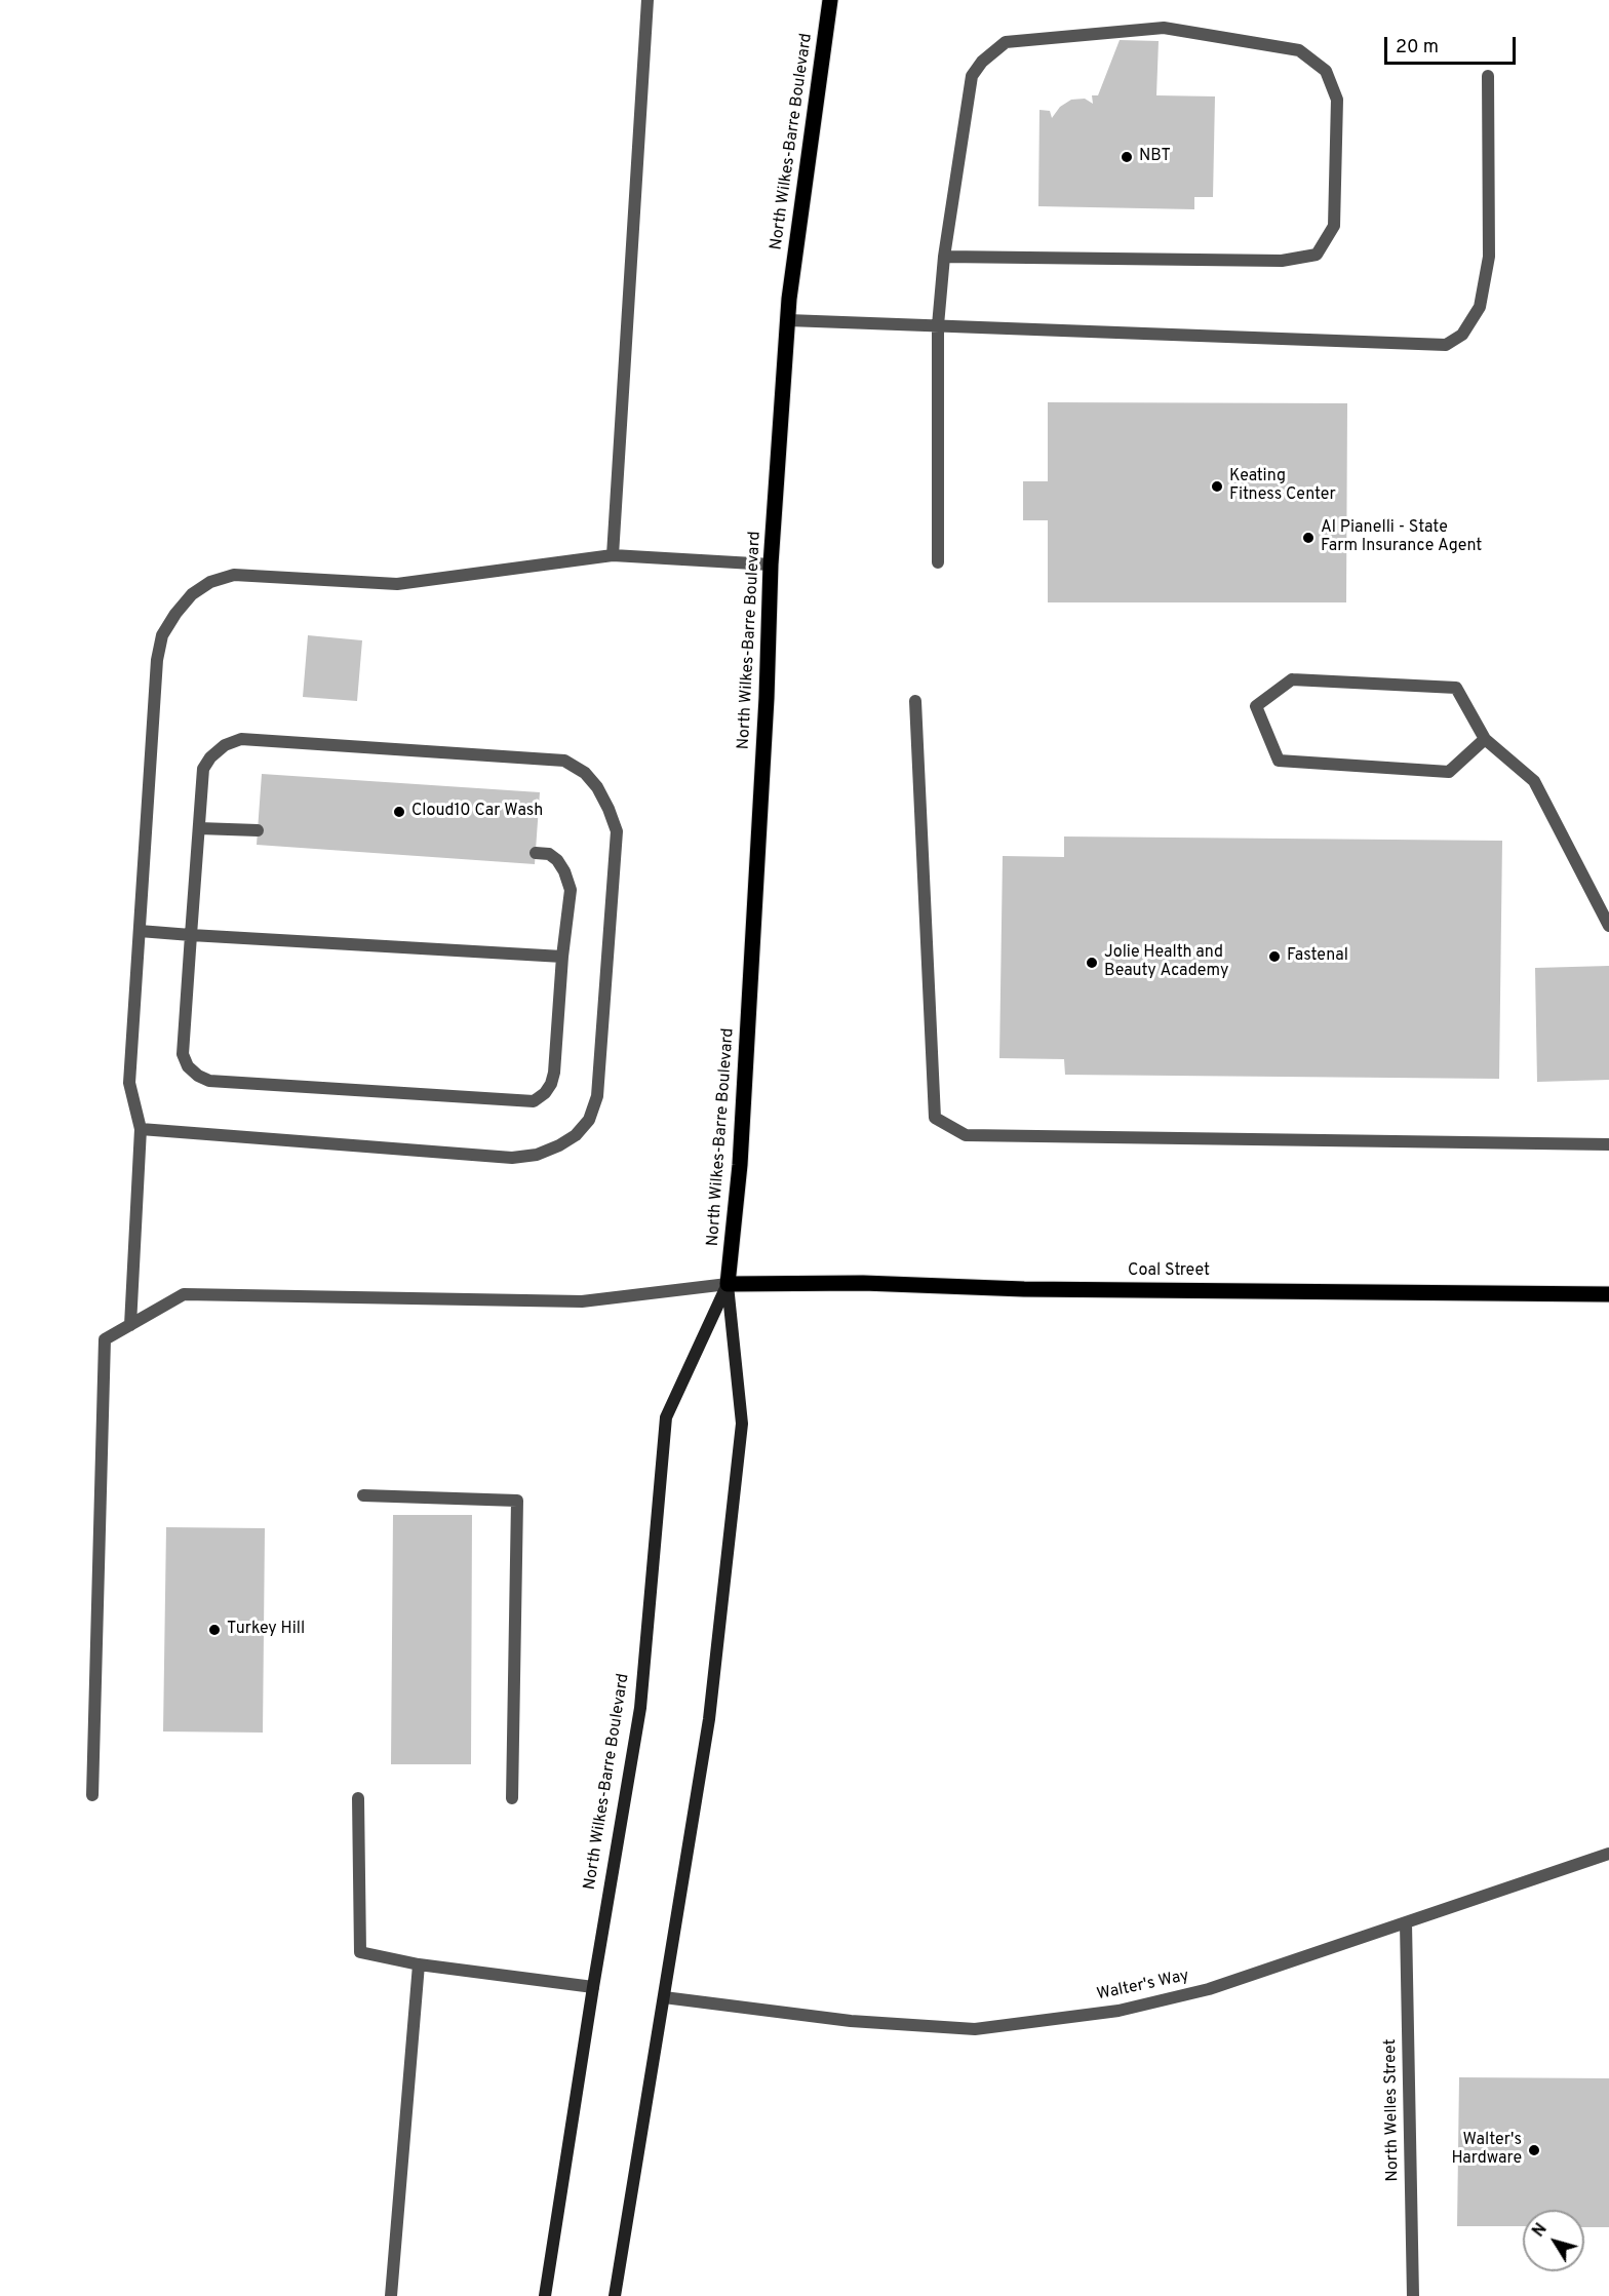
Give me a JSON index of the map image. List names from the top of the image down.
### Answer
{
  "streets": {
    "main road": ["North Wilkes-Barre Boulevard", "Coal Street"],
    "street": ["Walter's Way", "North Welles Street"]
  },
  "crossings": [
    ["North Wilkes-Barre Boulevard", "Coal Street"],
    ["North Wilkes-Barre Boulevard", "Walter's Way"],
    ["Walter's Way", "North Welles Street"]
  ],
  "places": [
    "NBT",
    "Keating Fitness Center",
    "Al Pianelli - State Farm Insurance Agent",
    "Cloud10 Car Wash",
    "Fastenal",
    "Jolie Health and Beauty Academy",
    "Turkey Hill",
    "Walter's Hardware"
  ],
  "scale_bar": "20 m",
  "north": "top left"
}
